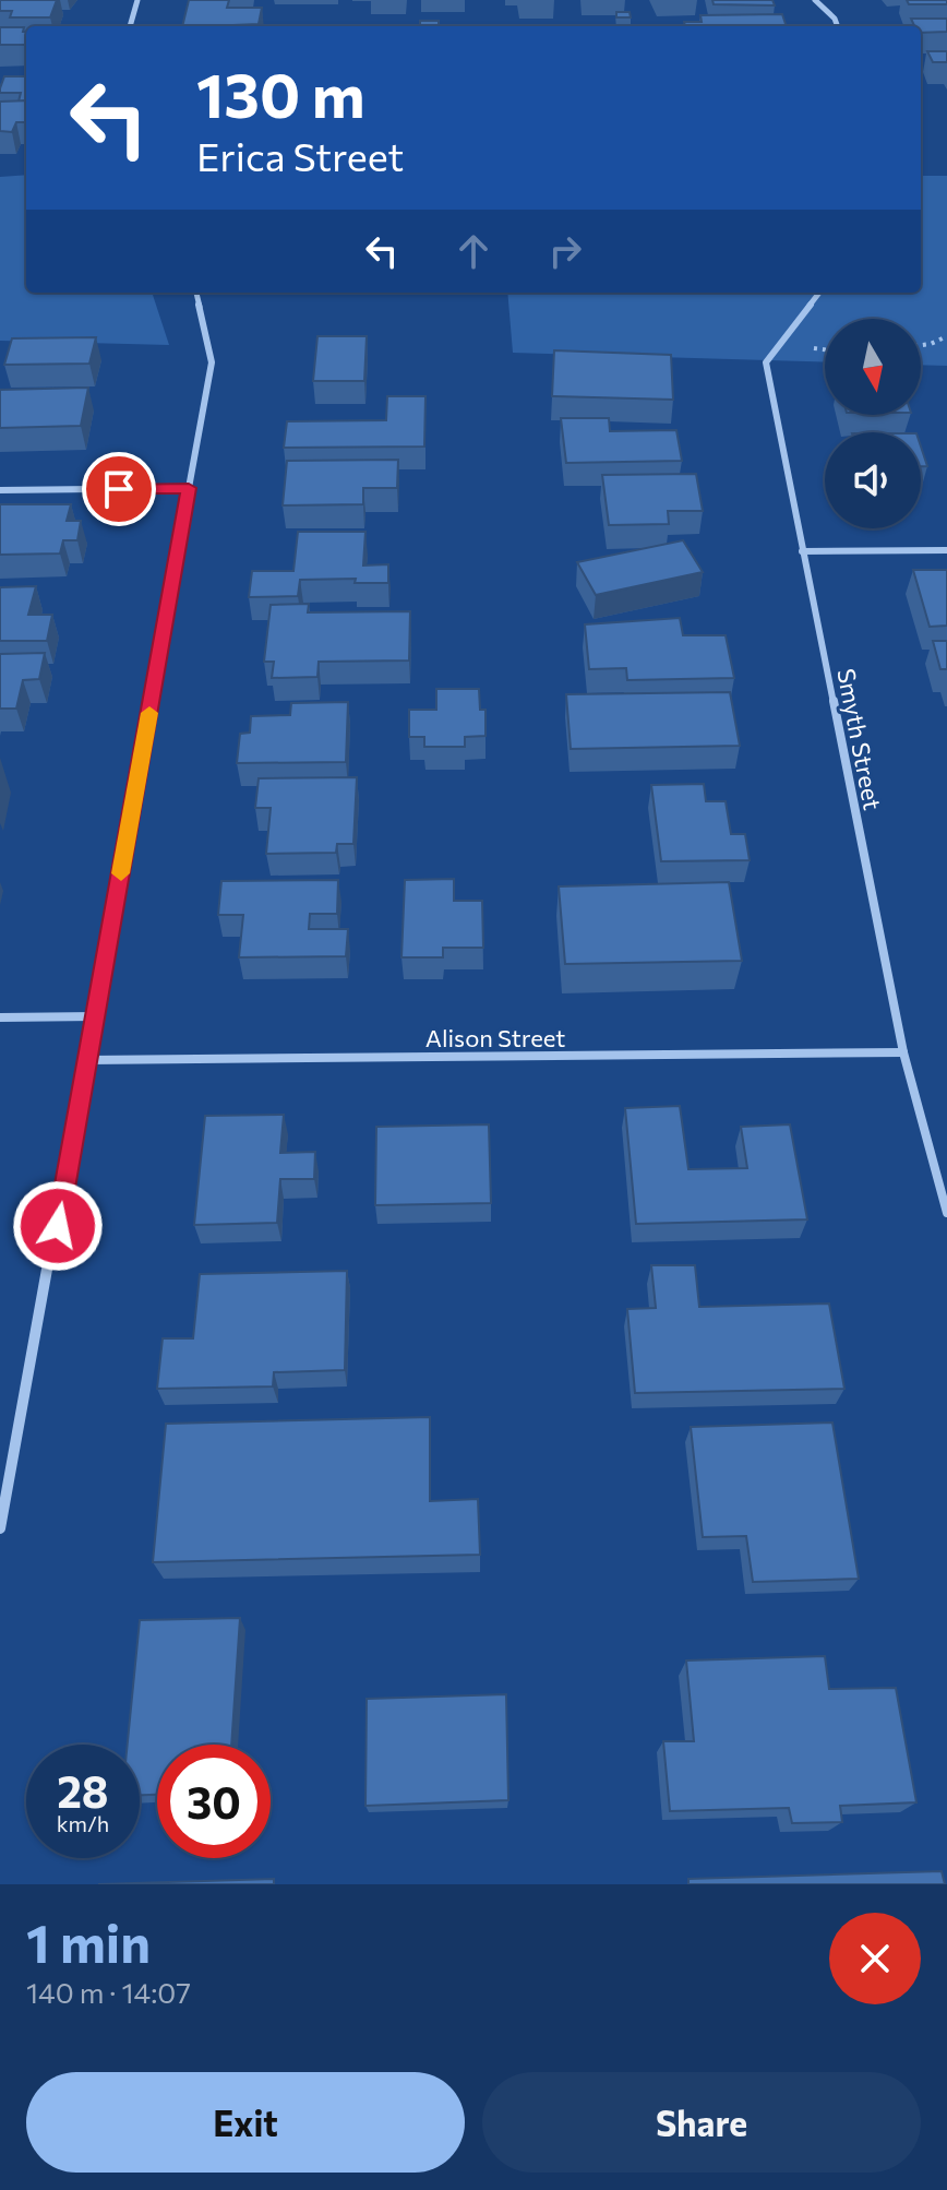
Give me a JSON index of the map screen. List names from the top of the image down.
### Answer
{
  "streets": {
    "street": ["Smyth Street", "Alison Street"]
  },
  "crossings": [
    ["Smyth Street", "Alison Street"]
  ],
  "north": "bottom",
  "page": {
    "turn": ["130 m", "Erica Street"],
    "speed": "28 km/h",
    "limit": "30",
    "heading": ["1 min", "140 m · 14:07"],
    "buttons": ["Exit", "Share"]
  }
}
